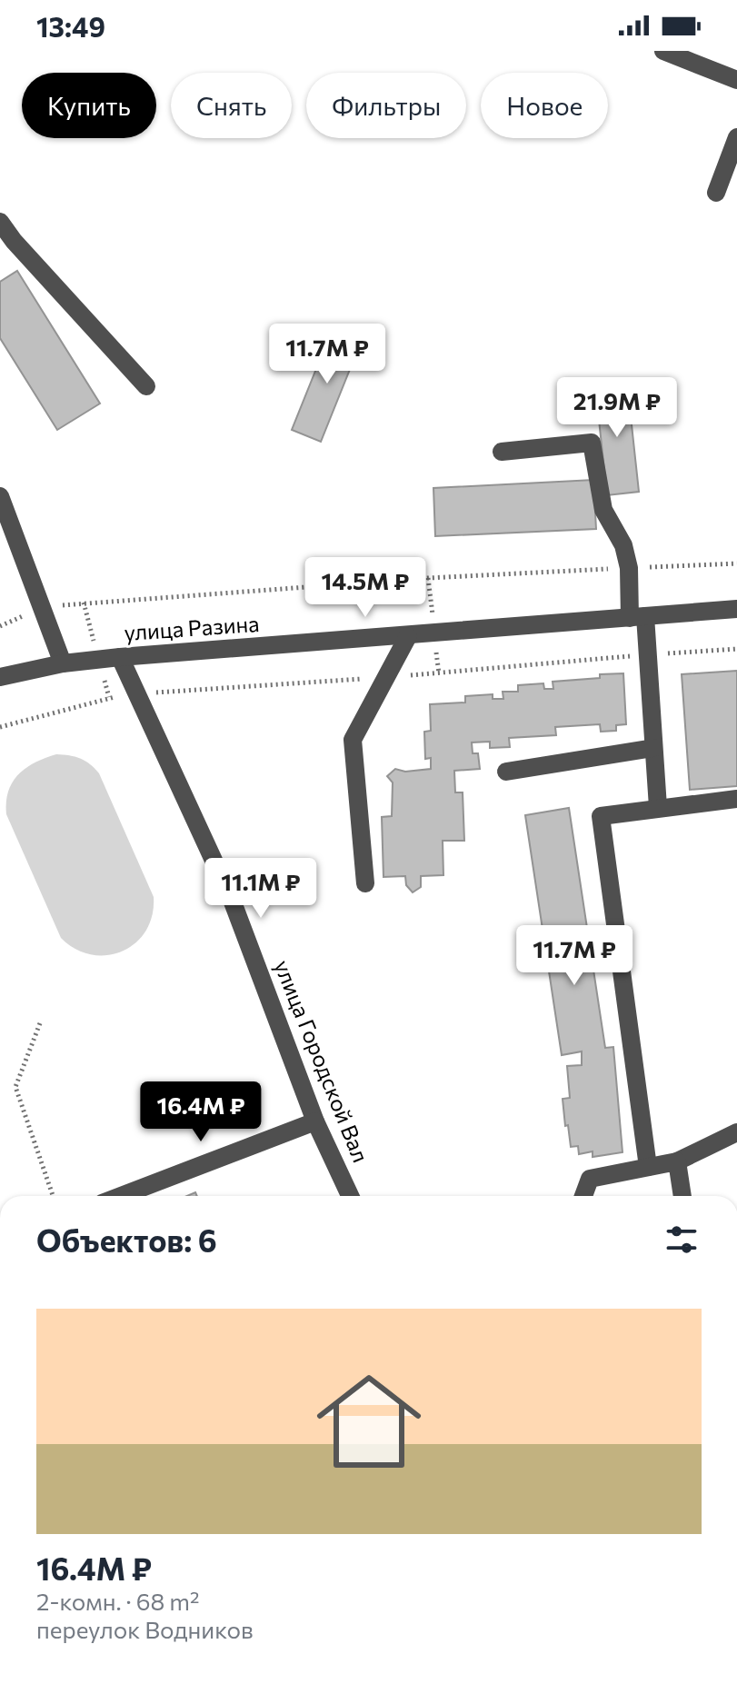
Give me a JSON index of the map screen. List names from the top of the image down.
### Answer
{
  "streets": {
    "street": ["улица Разина", "улица Городской Вал"]
  },
  "crossings": [
    ["улица Разина", "улица Городской Вал"]
  ],
  "page": {
    "status": "13:49",
    "chip": [
      "Купить",
      "Снять",
      "Фильтры",
      "Новое"
    ],
    "price": [
      "11.7M ₽",
      "21.9M ₽",
      "14.5M ₽",
      "11.1M ₽",
      "11.7M ₽",
      "16.4M ₽"
    ],
    "heading": "Объектов: 6",
    "list": [
      {
        "name": "16.4M ₽",
        "note": "2-комн. · 68 m² · переулок Водников"
      }
    ]
  }
}
